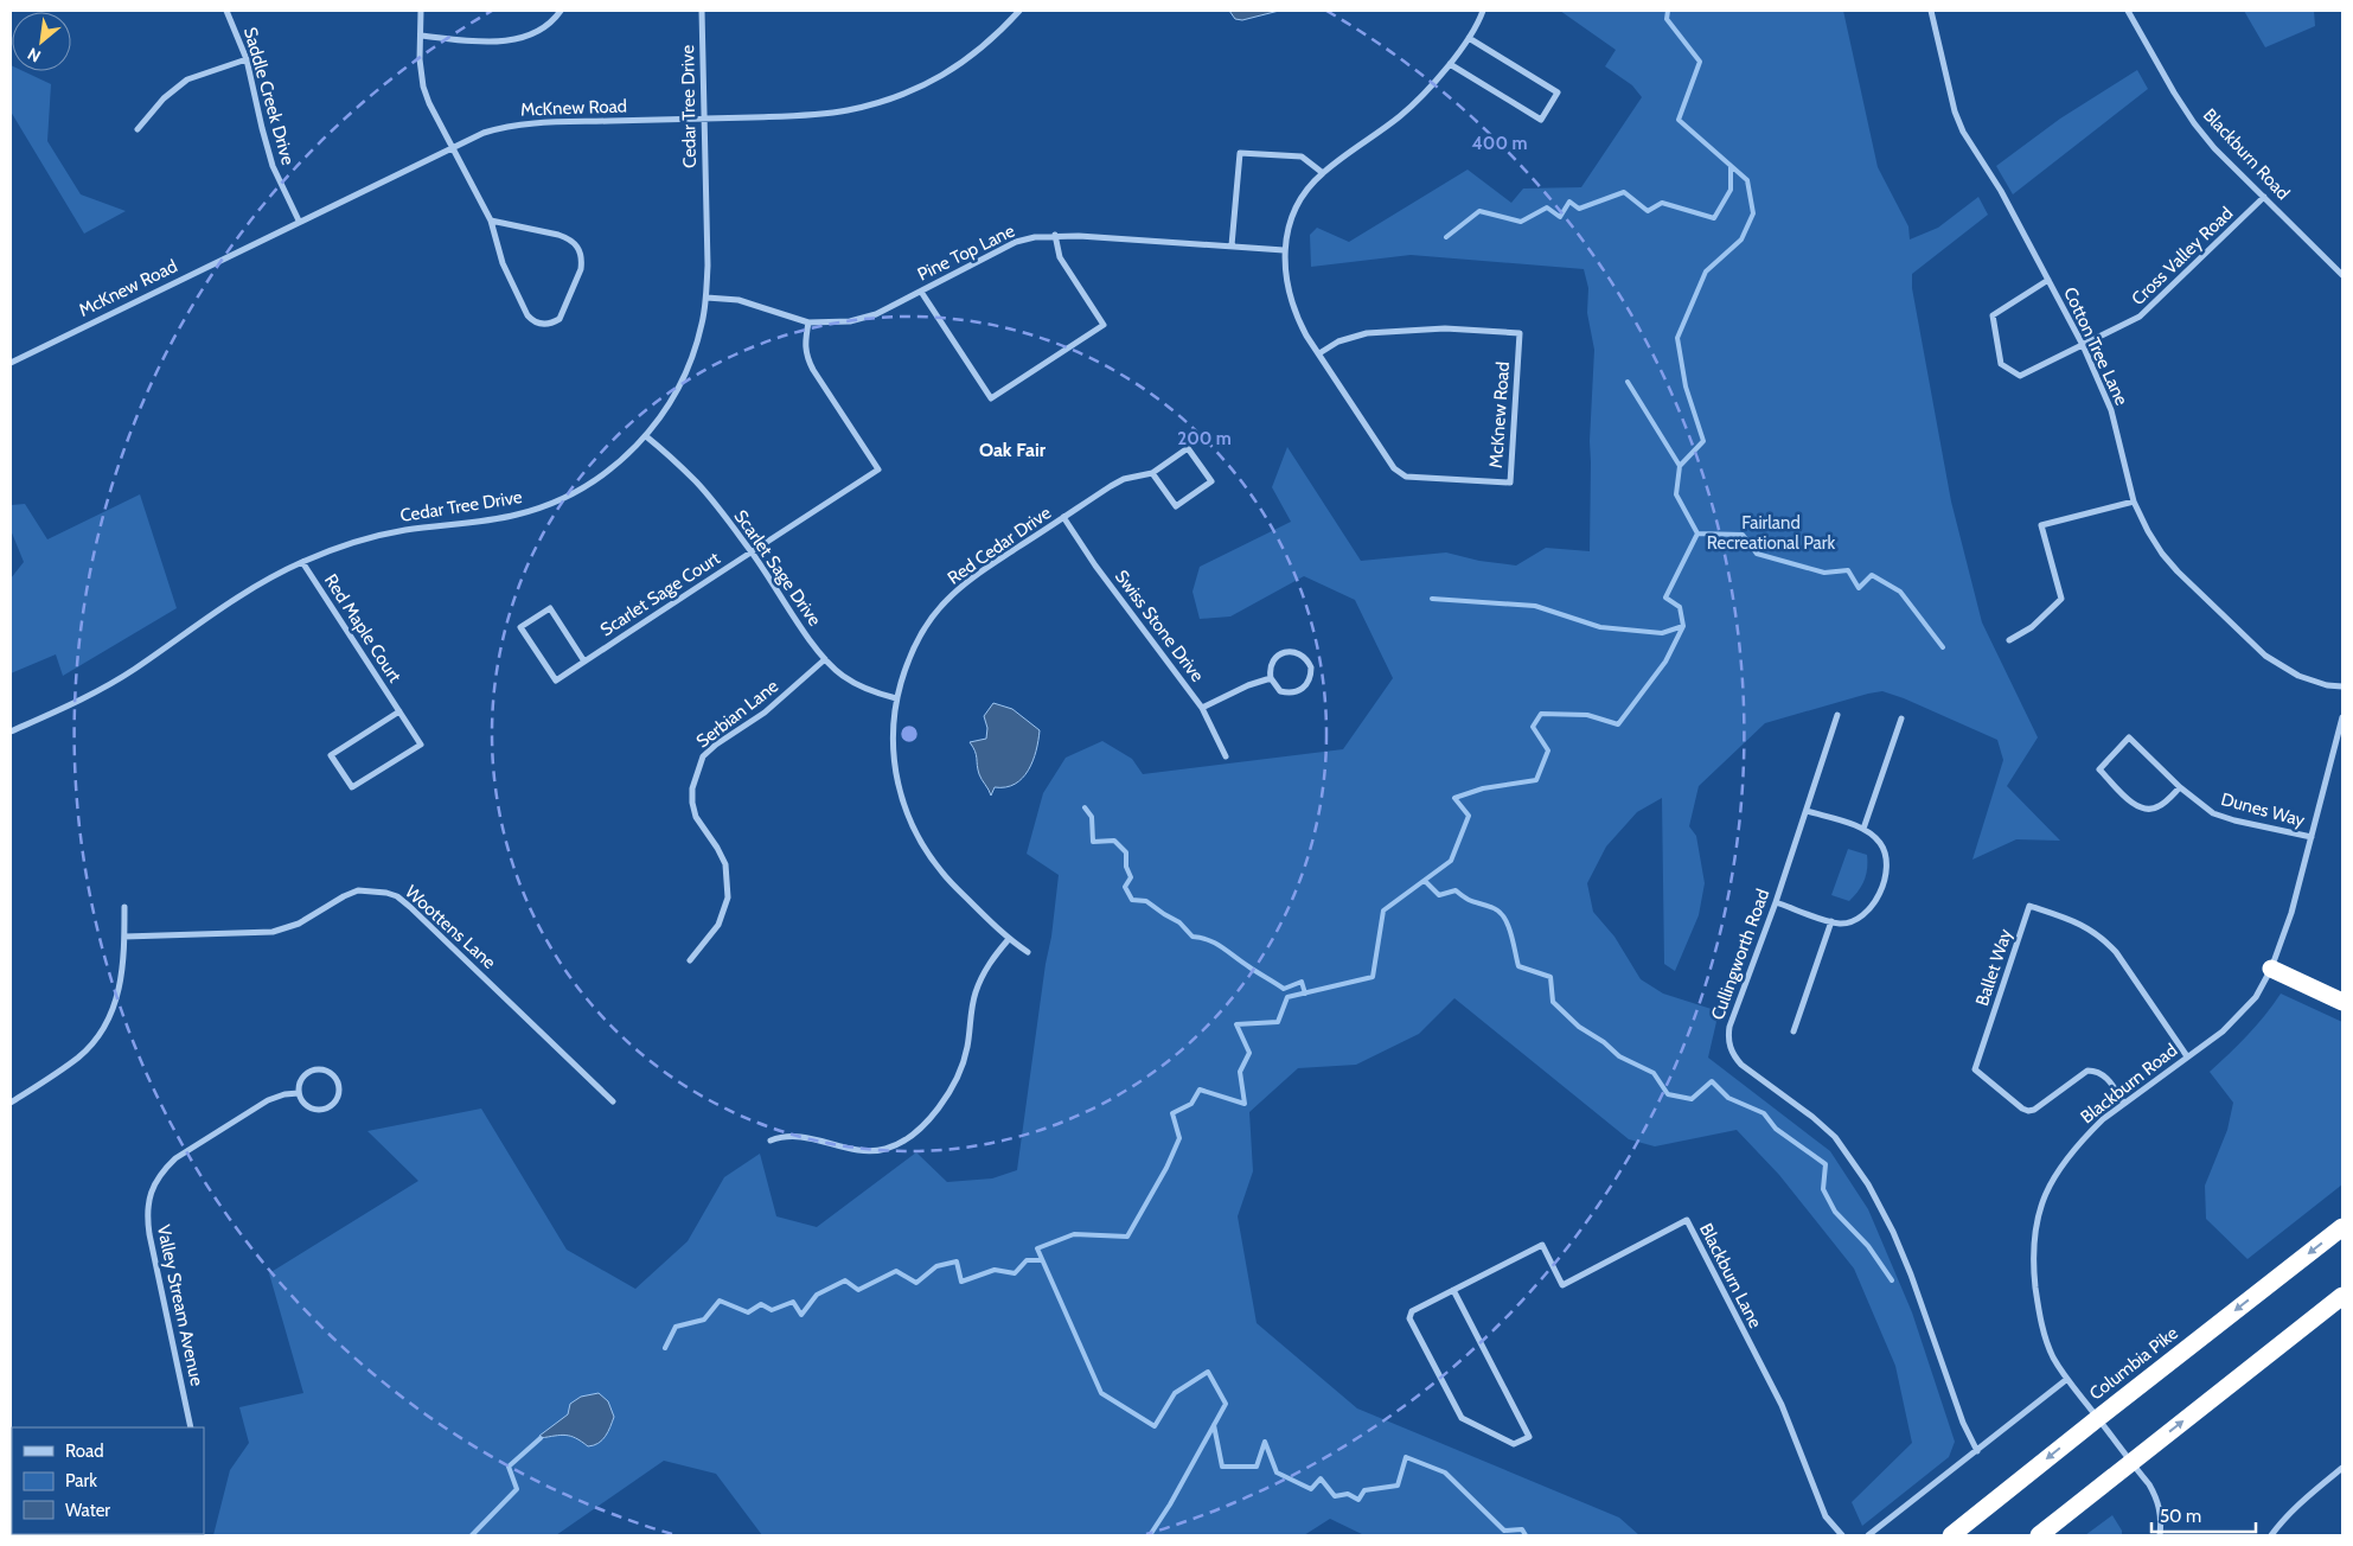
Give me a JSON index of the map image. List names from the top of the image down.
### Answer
{
  "streets": {
    "highway": ["Columbia Pike"],
    "street": [
      "Saddle Creek Drive",
      "Cedar Tree Drive",
      "McKnew Road",
      "Blackburn Road",
      "Pine Top Lane",
      "Cross Valley Road",
      "Cotton Tree Lane",
      "Red Cedar Drive",
      "Scarlet Sage Drive",
      "Scarlet Sage Court",
      "Swiss Stone Drive",
      "Red Maple Court",
      "Serbian Lane",
      "Dunes Way",
      "Woottens Lane",
      "Cullingworth Road",
      "Ballet Way",
      "Blackburn Lane",
      "Valley Stream Avenue"
    ]
  },
  "crossings": [
    ["Saddle Creek Drive", "McKnew Road"],
    ["Cedar Tree Drive", "McKnew Road"],
    ["Cedar Tree Drive", "Pine Top Lane"],
    ["Cedar Tree Drive", "Scarlet Sage Drive"],
    ["Cedar Tree Drive", "Red Maple Court"],
    ["McKnew Road", "Pine Top Lane"],
    ["Blackburn Road", "Cross Valley Road"],
    ["Blackburn Road", "Dunes Way"],
    ["Blackburn Road", "Ballet Way"],
    ["Blackburn Road", "Columbia Pike"],
    ["Pine Top Lane", "Scarlet Sage Court"],
    ["Cross Valley Road", "Cotton Tree Lane"],
    ["Red Cedar Drive", "Scarlet Sage Drive"],
    ["Red Cedar Drive", "Swiss Stone Drive"],
    ["Scarlet Sage Drive", "Scarlet Sage Court"],
    ["Scarlet Sage Drive", "Serbian Lane"]
  ],
  "districts": ["Oak Fair"],
  "parks": ["Fairland Recreational Park"],
  "legend": ["Road", "Park", "Water"],
  "scale_bar": "50 m",
  "north": "bottom left",
  "rings": ["400 m", "200 m"]
}
